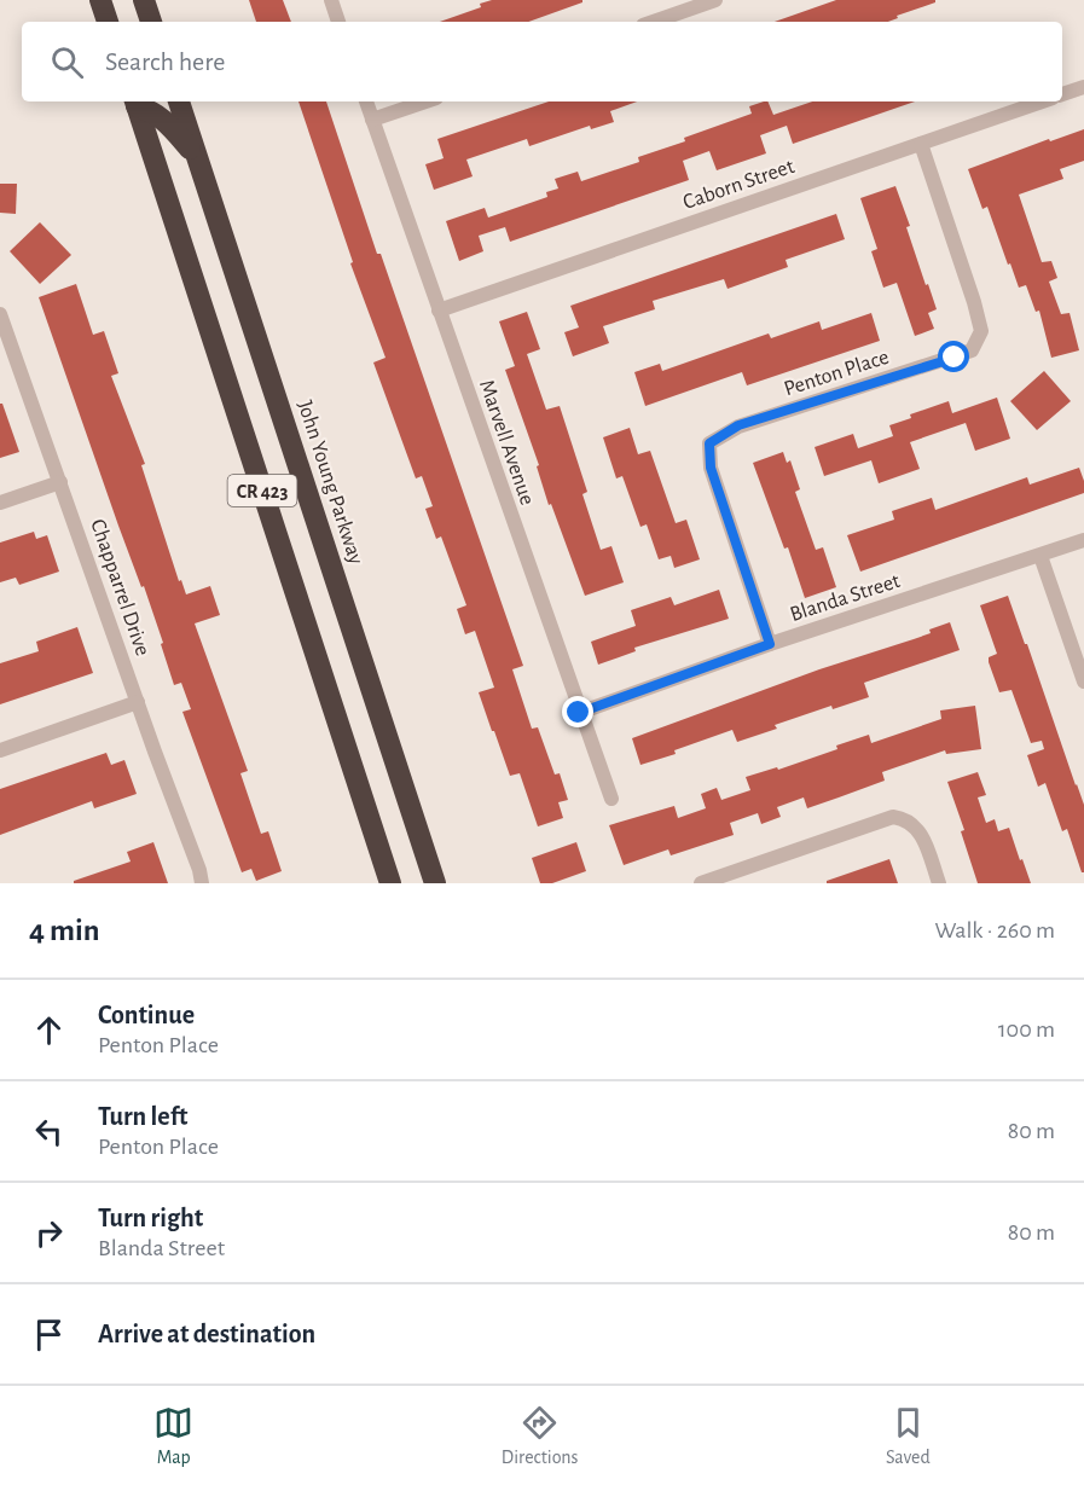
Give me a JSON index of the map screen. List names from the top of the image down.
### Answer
{
  "streets": {
    "highway": ["John Young Parkway", "CR 423"],
    "street": [
      "Caborn Street",
      "Penton Place",
      "Marvell Avenue",
      "Chapparrel Drive",
      "Blanda Street"
    ]
  },
  "crossings": [
    ["Caborn Street", "Penton Place"],
    ["Caborn Street", "Marvell Avenue"],
    ["Penton Place", "Blanda Street"],
    ["Marvell Avenue", "Blanda Street"]
  ],
  "page": {
    "search": "Search here",
    "heading": ["4 min", "Walk · 260 m"],
    "list": [
      ["Continue", "Penton Place", "100 m"],
      ["Turn left", "Penton Place", "80 m"],
      ["Turn right", "Blanda Street", "80 m"],
      "Arrive at destination"
    ],
    "nav": ["Map", "Directions", "Saved"]
  }
}
